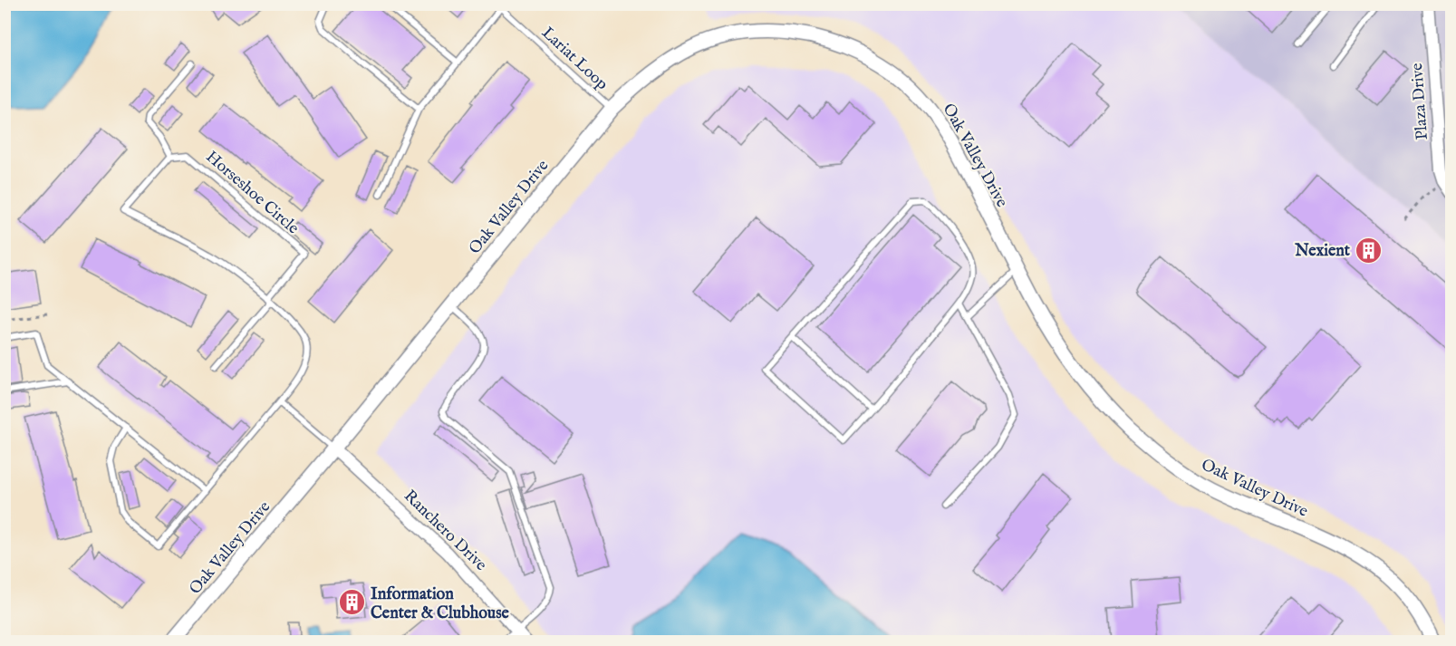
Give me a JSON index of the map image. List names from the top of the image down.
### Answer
{
  "streets": {
    "street": ["Plaza Drive", "Oak Valley Drive", "Ranchero Drive"],
    "lane": ["Lariat Loop", "Horseshoe Circle"]
  },
  "crossings": [
    ["Lariat Loop", "Oak Valley Drive"],
    ["Oak Valley Drive", "Ranchero Drive"]
  ],
  "places": {
    "building": ["Nexient", "Information Center & Clubhouse"]
  }
}
